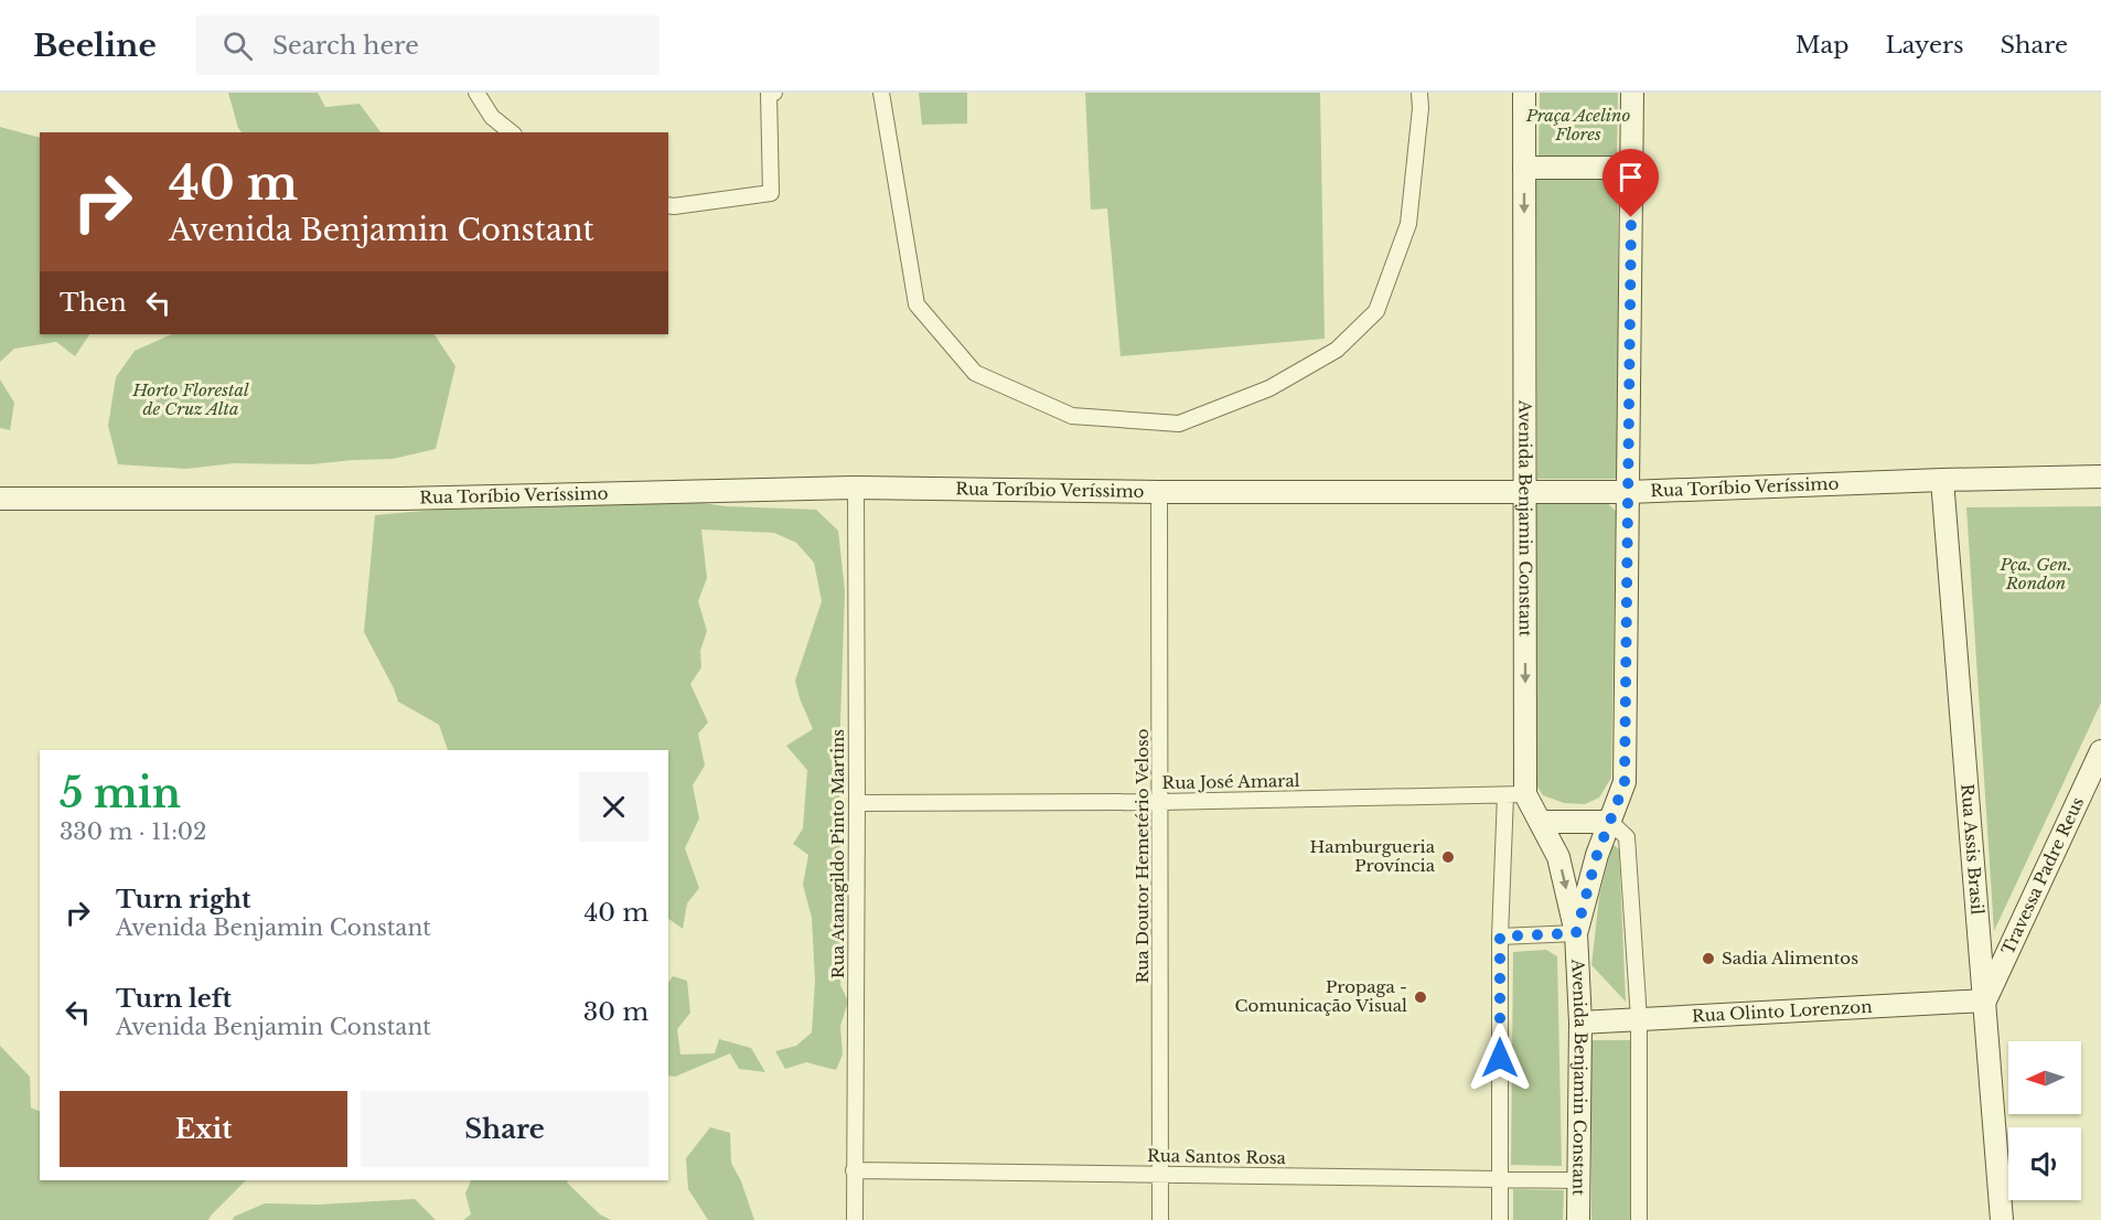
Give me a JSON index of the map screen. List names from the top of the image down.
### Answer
{
  "streets": {
    "street": [
      "Rua Toríbio Veríssimo",
      "Avenida Benjamin Constant",
      "Rua José Amaral",
      "Rua Assis Brasil",
      "Rua Atanagildo Pinto Martins",
      "Rua Doutor Hemetério Veloso",
      "Travessa Padre Reus",
      "Rua Olinto Lorenzon",
      "Rua Santos Rosa"
    ]
  },
  "crossings": [
    ["Rua Toríbio Veríssimo", "Avenida Benjamin Constant"],
    ["Rua Toríbio Veríssimo", "Rua Assis Brasil"],
    ["Rua Toríbio Veríssimo", "Rua Atanagildo Pinto Martins"],
    ["Rua Toríbio Veríssimo", "Rua Doutor Hemetério Veloso"],
    ["Avenida Benjamin Constant", "Rua José Amaral"],
    ["Avenida Benjamin Constant", "Rua Olinto Lorenzon"],
    ["Avenida Benjamin Constant", "Rua Santos Rosa"],
    ["Rua José Amaral", "Rua Atanagildo Pinto Martins"],
    ["Rua José Amaral", "Rua Doutor Hemetério Veloso"],
    ["Rua Assis Brasil", "Travessa Padre Reus"],
    ["Rua Assis Brasil", "Rua Olinto Lorenzon"],
    ["Rua Atanagildo Pinto Martins", "Rua Santos Rosa"],
    ["Rua Doutor Hemetério Veloso", "Rua Santos Rosa"],
    ["Travessa Padre Reus", "Rua Olinto Lorenzon"]
  ],
  "parks": ["Praça Acelino Flores", "Horto Florestal de Cruz Alta", "Pça. Gen. Rondon"],
  "places": ["Hamburgueria Província", "Sadia Alimentos", "Propaga - Comunicação Visual"],
  "north": "left",
  "page": {
    "header": "Beeline",
    "search": "Search here",
    "nav": ["Map", "Layers", "Share"],
    "turn": ["40 m", "Avenida Benjamin Constant"],
    "then": "Then",
    "heading": ["5 min", "330 m · 11:02"],
    "list": [
      {
        "name": "Turn right",
        "note": "Avenida Benjamin Constant",
        "value": "40 m"
      },
      {
        "name": "Turn left",
        "note": "Avenida Benjamin Constant",
        "value": "30 m"
      }
    ],
    "buttons": ["Exit", "Share"]
  }
}
